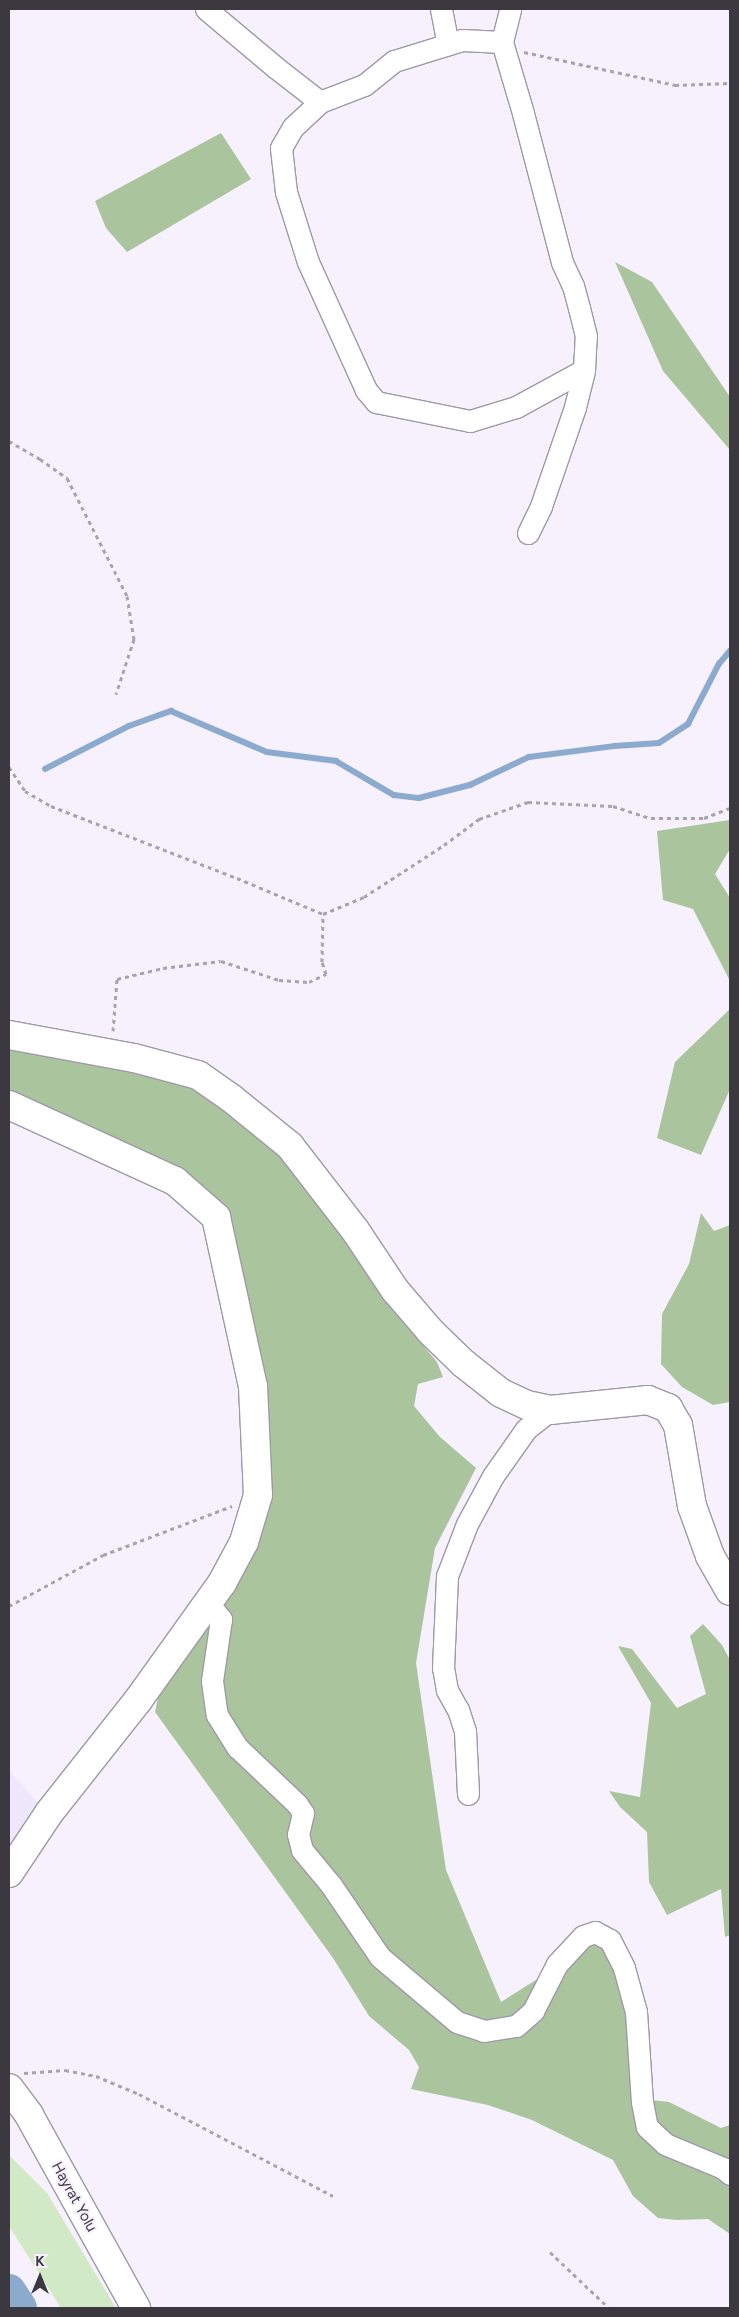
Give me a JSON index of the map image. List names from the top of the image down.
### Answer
{
  "streets": {
    "street": ["Hayrat Yolu"]
  },
  "north": "top"
}
